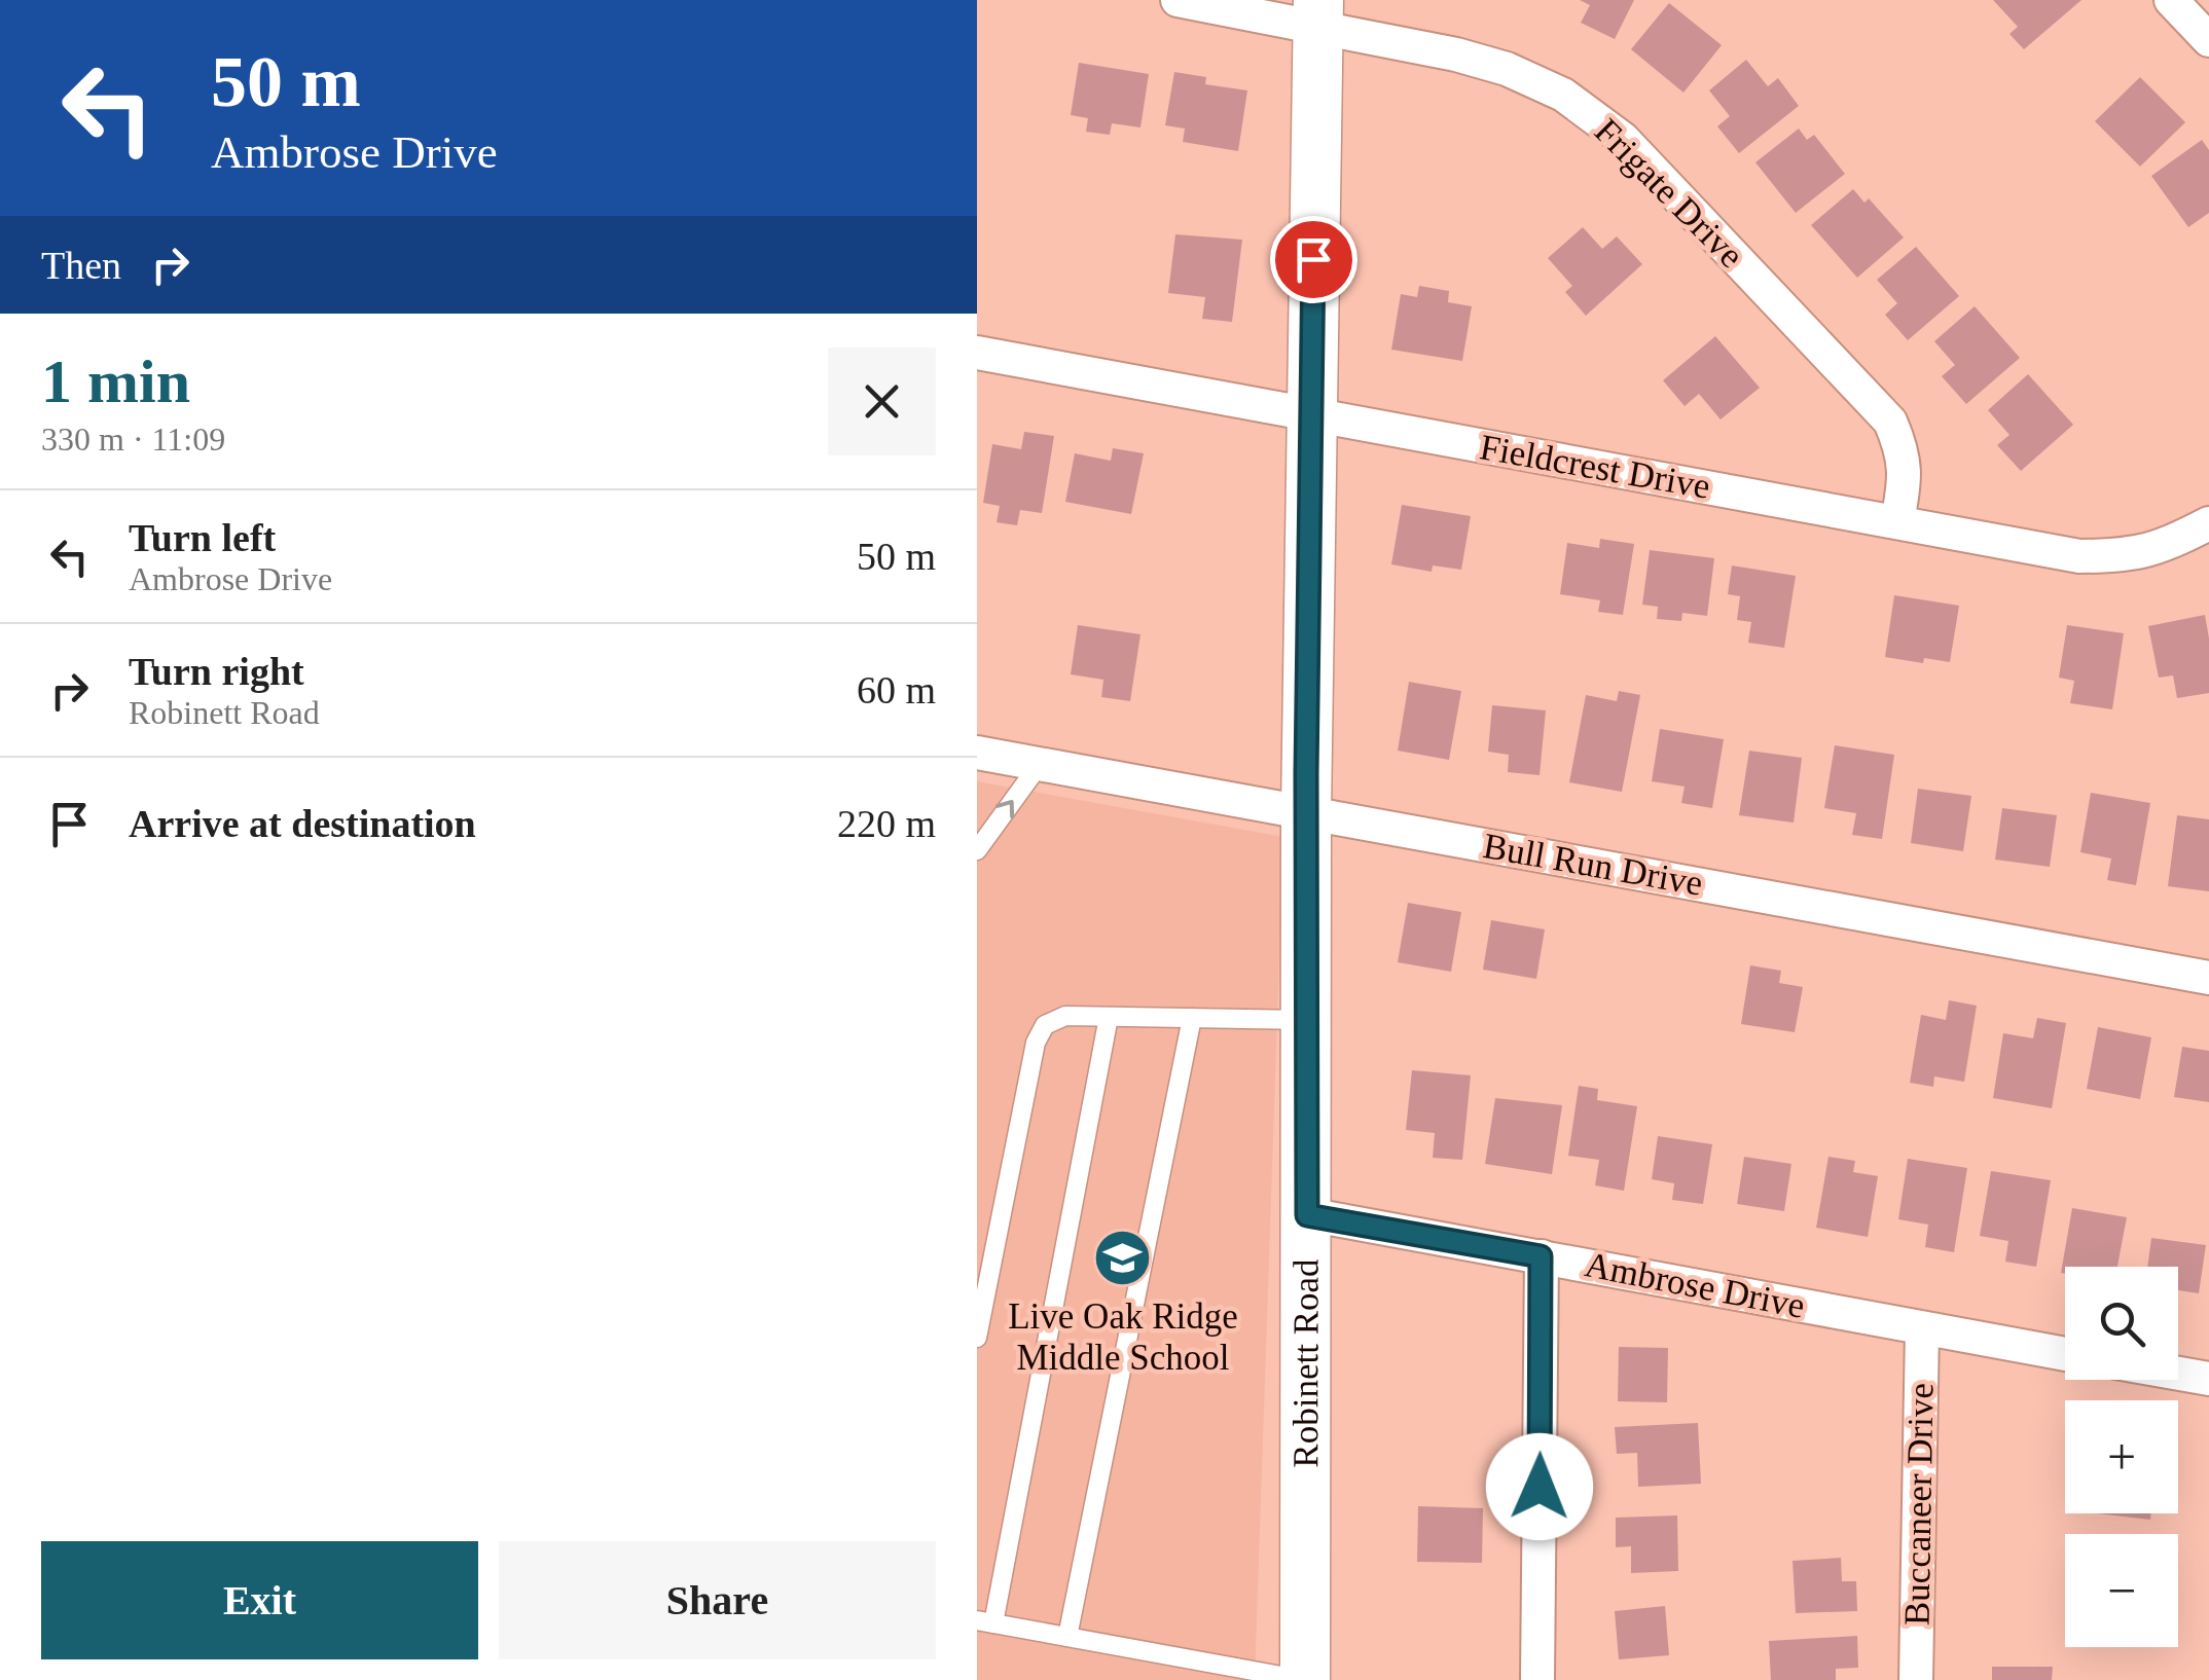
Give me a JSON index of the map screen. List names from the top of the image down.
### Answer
{
  "streets": {
    "street": [
      "Frigate Drive",
      "Fieldcrest Drive",
      "Bull Run Drive",
      "Ambrose Drive",
      "Robinett Road",
      "Buccaneer Drive"
    ]
  },
  "crossings": [
    ["Frigate Drive", "Fieldcrest Drive"],
    ["Frigate Drive", "Robinett Road"],
    ["Fieldcrest Drive", "Robinett Road"],
    ["Bull Run Drive", "Robinett Road"],
    ["Ambrose Drive", "Robinett Road"],
    ["Ambrose Drive", "Buccaneer Drive"]
  ],
  "places": {
    "school or university": ["Live Oak Ridge Middle School"]
  },
  "page": {
    "turn": ["50 m", "Ambrose Drive"],
    "then": "Then",
    "heading": ["1 min", "330 m · 11:09"],
    "list": [
      {
        "name": "Turn left",
        "note": "Ambrose Drive",
        "value": "50 m"
      },
      {
        "name": "Turn right",
        "note": "Robinett Road",
        "value": "60 m"
      },
      {
        "name": "Arrive at destination",
        "value": "220 m"
      }
    ],
    "map_buttons": ["+", "−"],
    "buttons": ["Exit", "Share"]
  }
}
